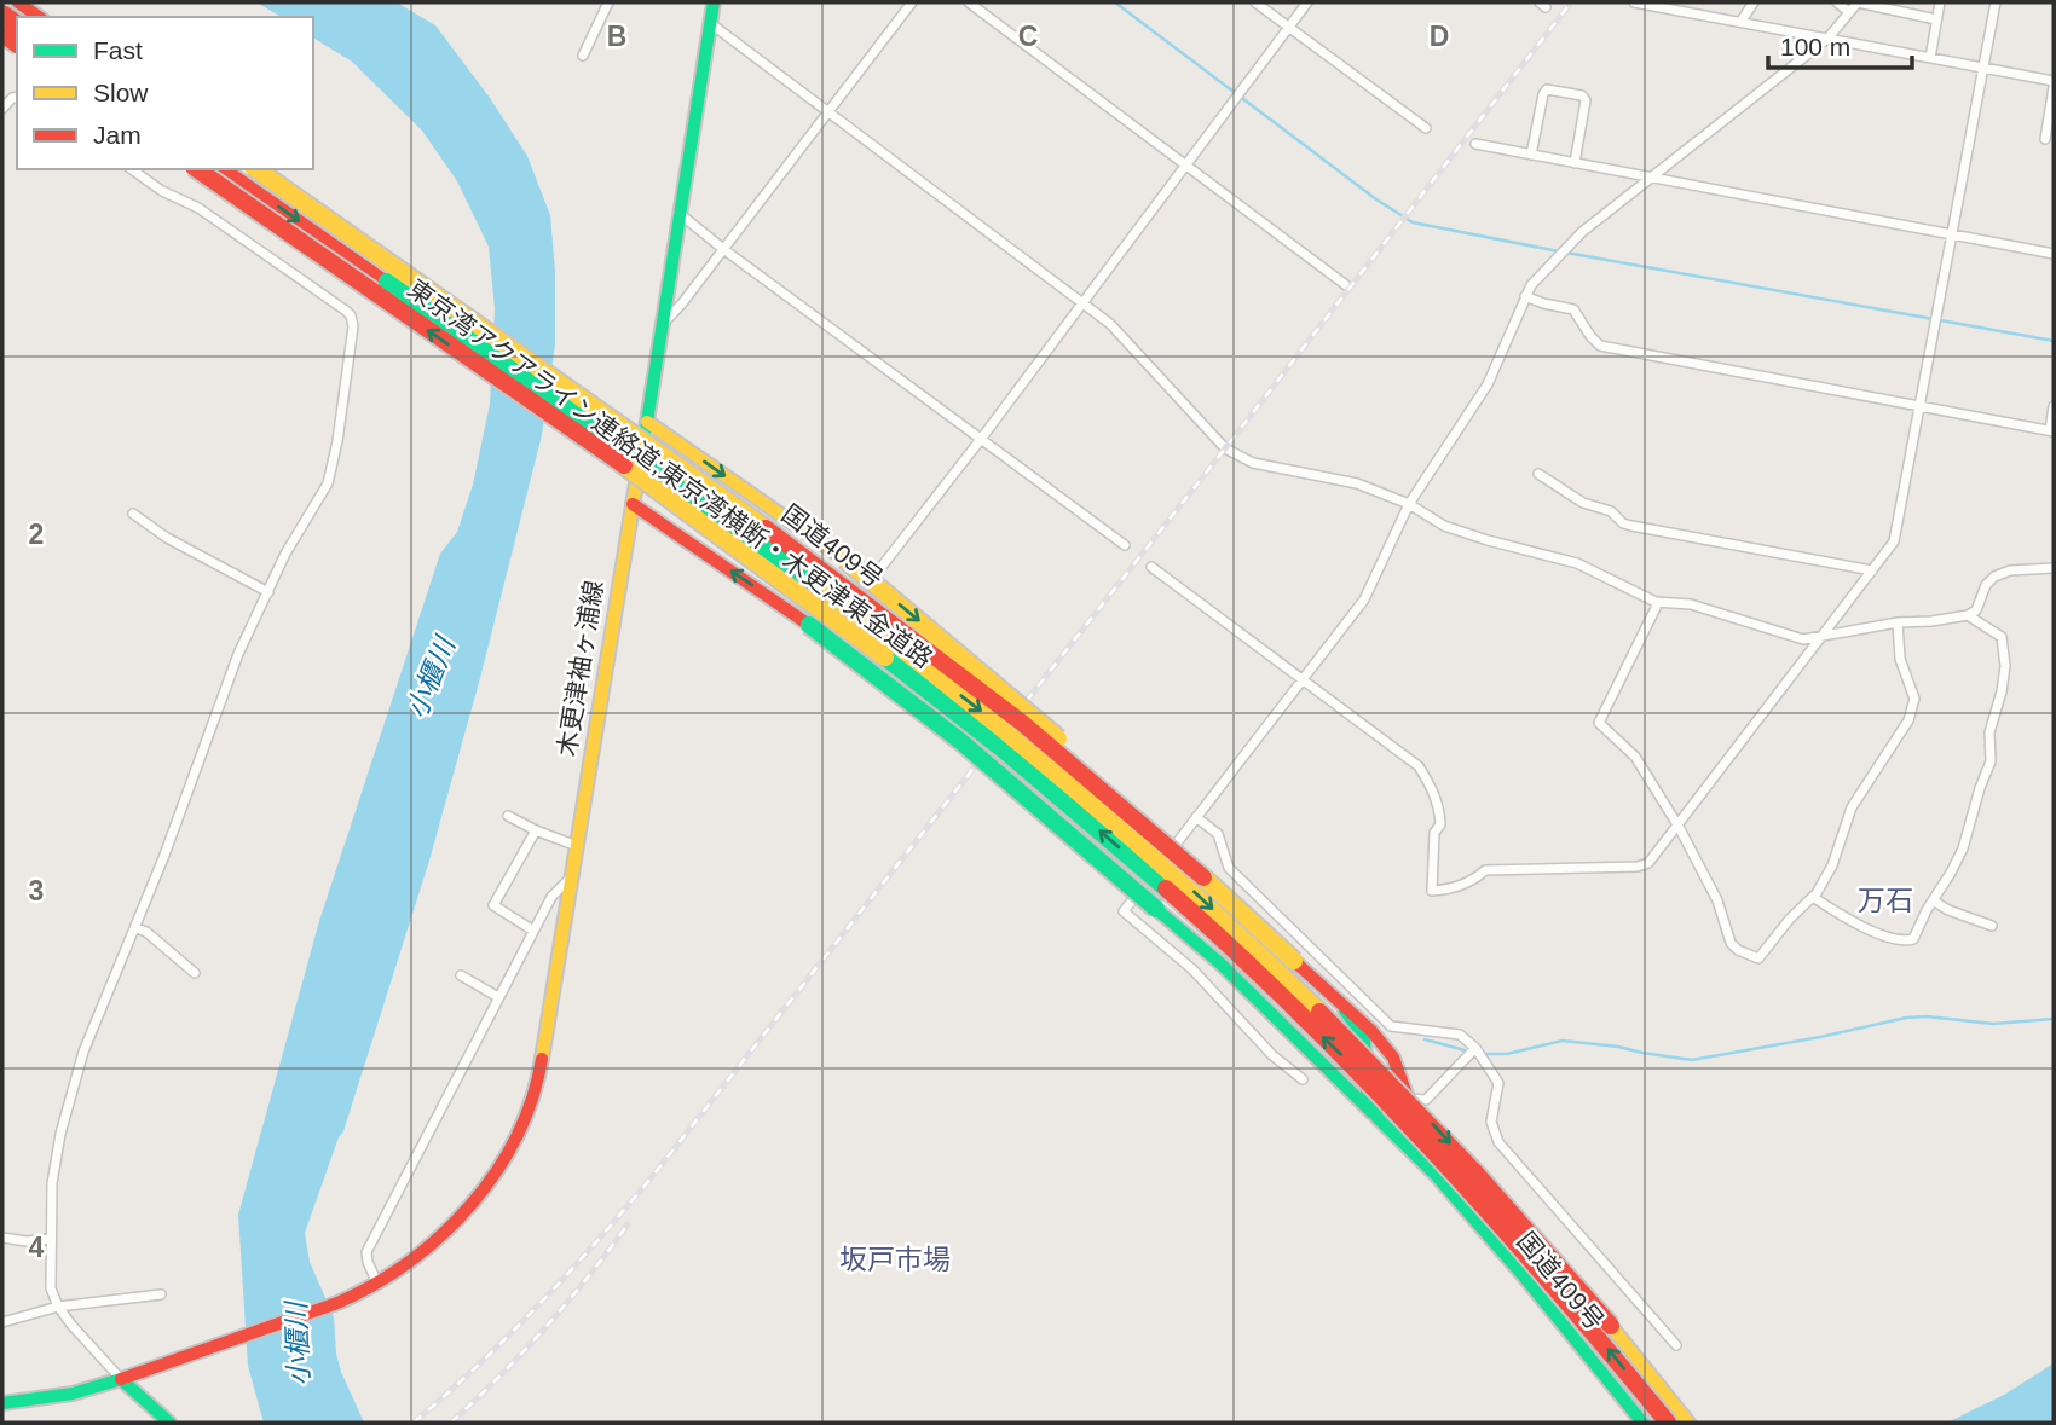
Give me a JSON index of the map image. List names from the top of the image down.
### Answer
{
  "streets": {
    "main road": ["東京湾アクアライン連絡道;東京湾横断・木更津東金道路", "国道409号", "木更津袖ヶ浦線"]
  },
  "districts": ["万石", "坂戸市場"],
  "water": ["小櫃川"],
  "legend": ["Fast", "Slow", "Jam"],
  "scale_bar": "100 m",
  "grid": {
    "columns": ["B", "C", "D"],
    "rows": ["2", "3", "4"]
  }
}
